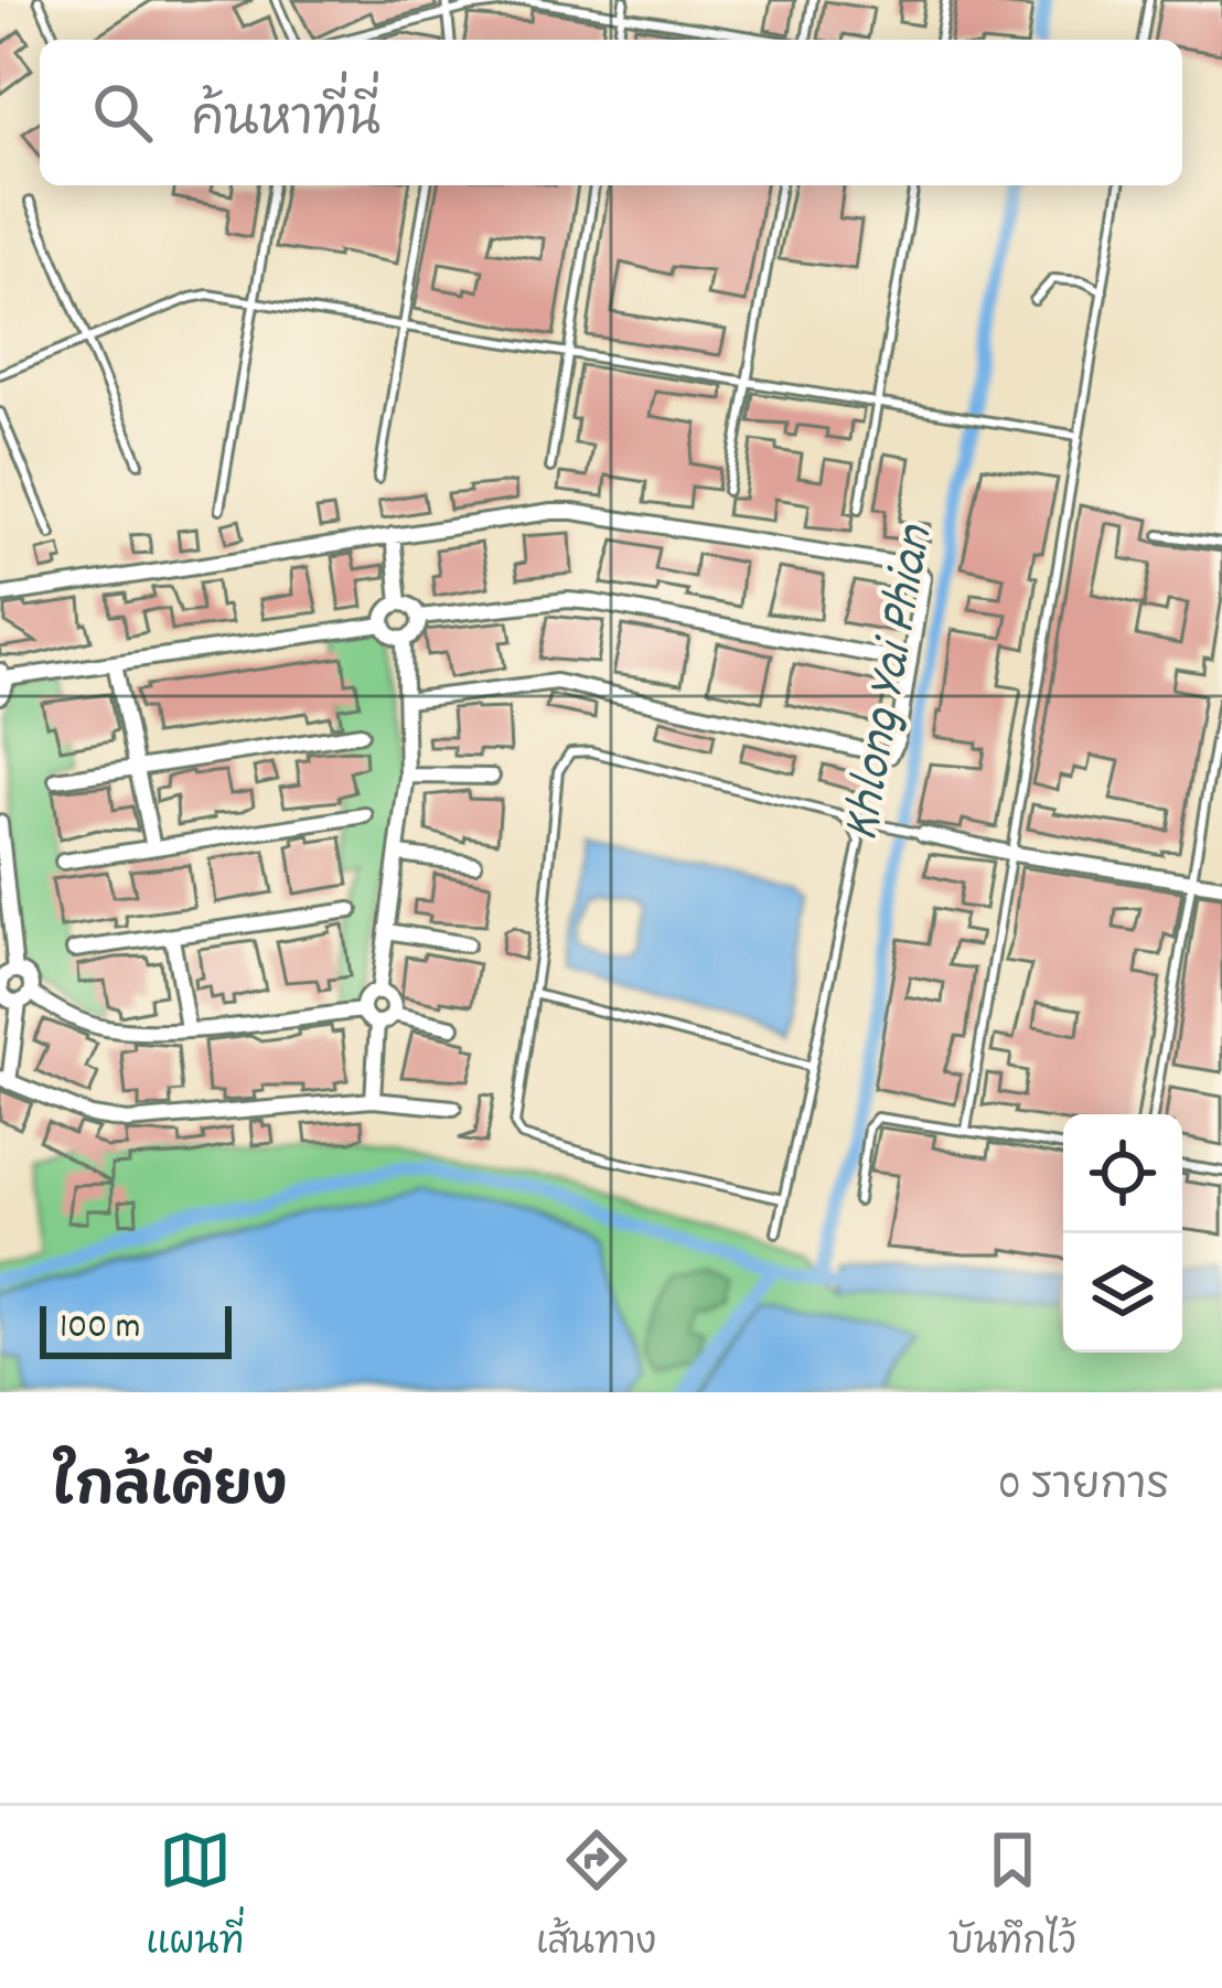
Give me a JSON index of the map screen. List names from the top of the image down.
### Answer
{
  "water": ["Khlong Yai Phian"],
  "scale_bar": "100 m",
  "page": {
    "search": "ค้นหาที่นี่",
    "scale": "100 m",
    "heading": ["ใกล้เคียง", "0 รายการ"],
    "nav": ["แผนที่", "เส้นทาง", "บันทึกไว้"]
  }
}
